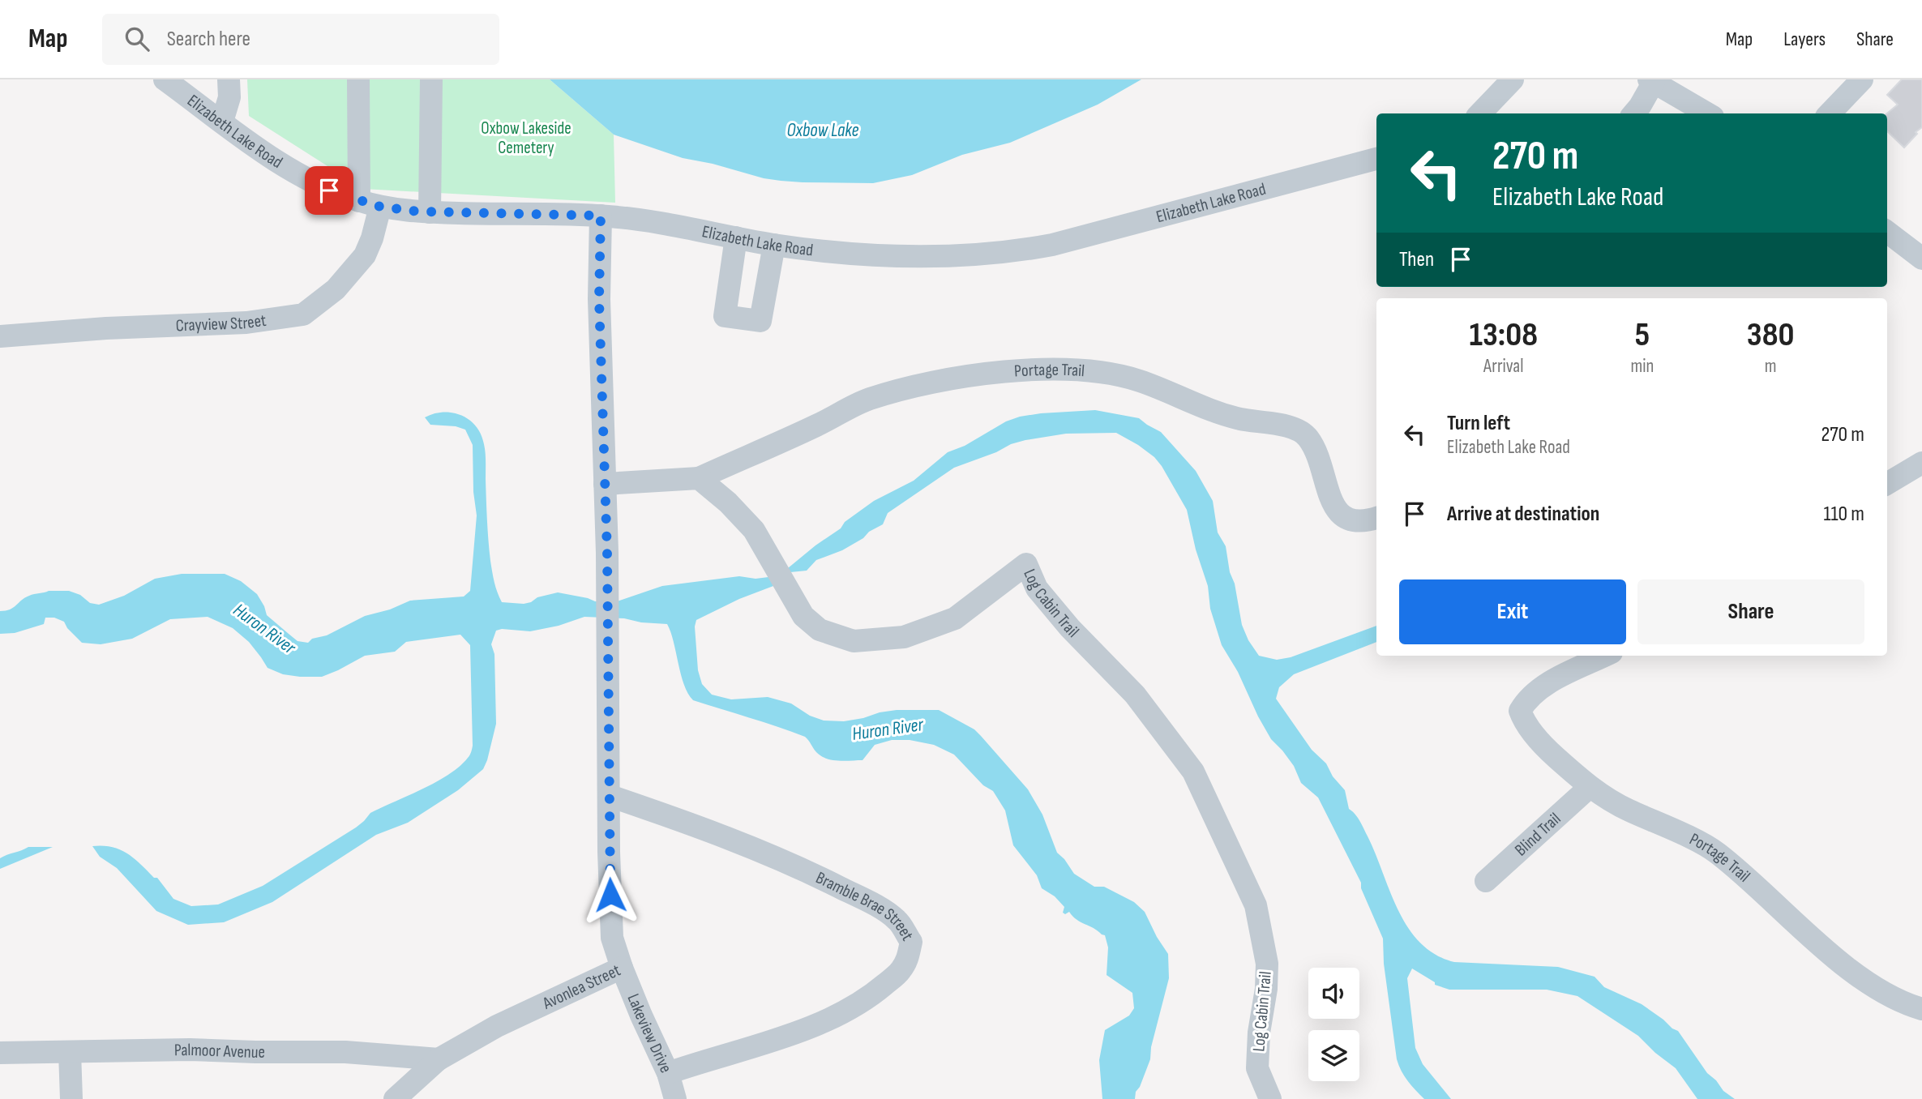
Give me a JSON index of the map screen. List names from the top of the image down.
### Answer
{
  "streets": {
    "street": [
      "Elizabeth Lake Road",
      "Crayview Street",
      "Portage Trail",
      "Log Cabin Trail",
      "Blind Trail",
      "Bramble Brae Street",
      "Avonlea Street",
      "Lakeview Drive",
      "Palmoor Avenue"
    ]
  },
  "crossings": [
    ["Elizabeth Lake Road", "Crayview Street"],
    ["Elizabeth Lake Road", "Avonlea Street"],
    ["Portage Trail", "Log Cabin Trail"],
    ["Portage Trail", "Blind Trail"],
    ["Bramble Brae Street", "Avonlea Street"],
    ["Bramble Brae Street", "Lakeview Drive"],
    ["Avonlea Street", "Lakeview Drive"],
    ["Avonlea Street", "Palmoor Avenue"]
  ],
  "water": ["Oxbow Lake", "Huron River"],
  "parks": ["Oxbow Lakeside Cemetery"],
  "page": {
    "header": "Map",
    "search": "Search here",
    "nav": ["Map", "Layers", "Share"],
    "turn": ["270 m", "Elizabeth Lake Road"],
    "then": "Then",
    "eta": [
      "13:08",
      "Arrival",
      "5",
      "min",
      "380",
      "m"
    ],
    "list": [
      {
        "name": "Turn left",
        "note": "Elizabeth Lake Road",
        "value": "270 m"
      },
      {
        "name": "Arrive at destination",
        "value": "110 m"
      }
    ],
    "buttons": ["Exit", "Share"]
  }
}
